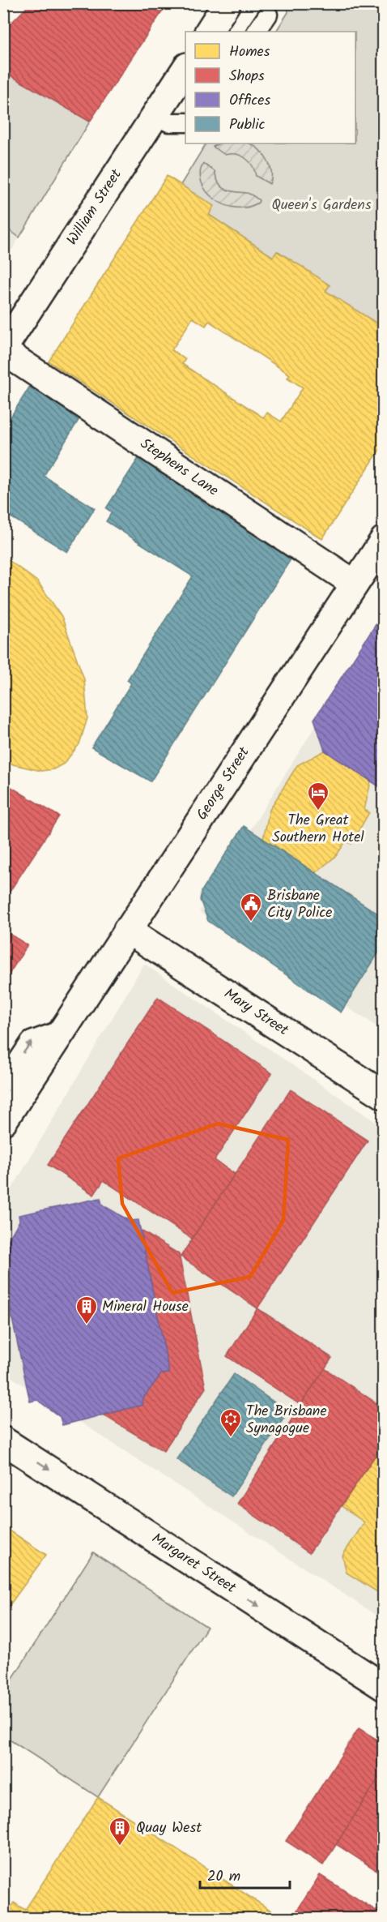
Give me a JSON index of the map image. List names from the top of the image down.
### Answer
{
  "streets": {
    "street": [
      "William Street",
      "Stephens Lane",
      "George Street",
      "Mary Street",
      "Margaret Street"
    ]
  },
  "crossings": [
    ["William Street", "Stephens Lane"],
    ["Stephens Lane", "George Street"],
    ["George Street", "Mary Street"]
  ],
  "one_way": ["Margaret Street"],
  "parks": ["Queen's Gardens"],
  "places": {
    "hotel": ["The Great Southern Hotel"],
    "public building": ["Brisbane City Police"],
    "building": ["Mineral House", "Quay West"],
    "synagogue": ["The Brisbane Synagogue"]
  },
  "legend": [
    "Homes",
    "Shops",
    "Offices",
    "Public"
  ],
  "scale_bar": "20 m"
}
